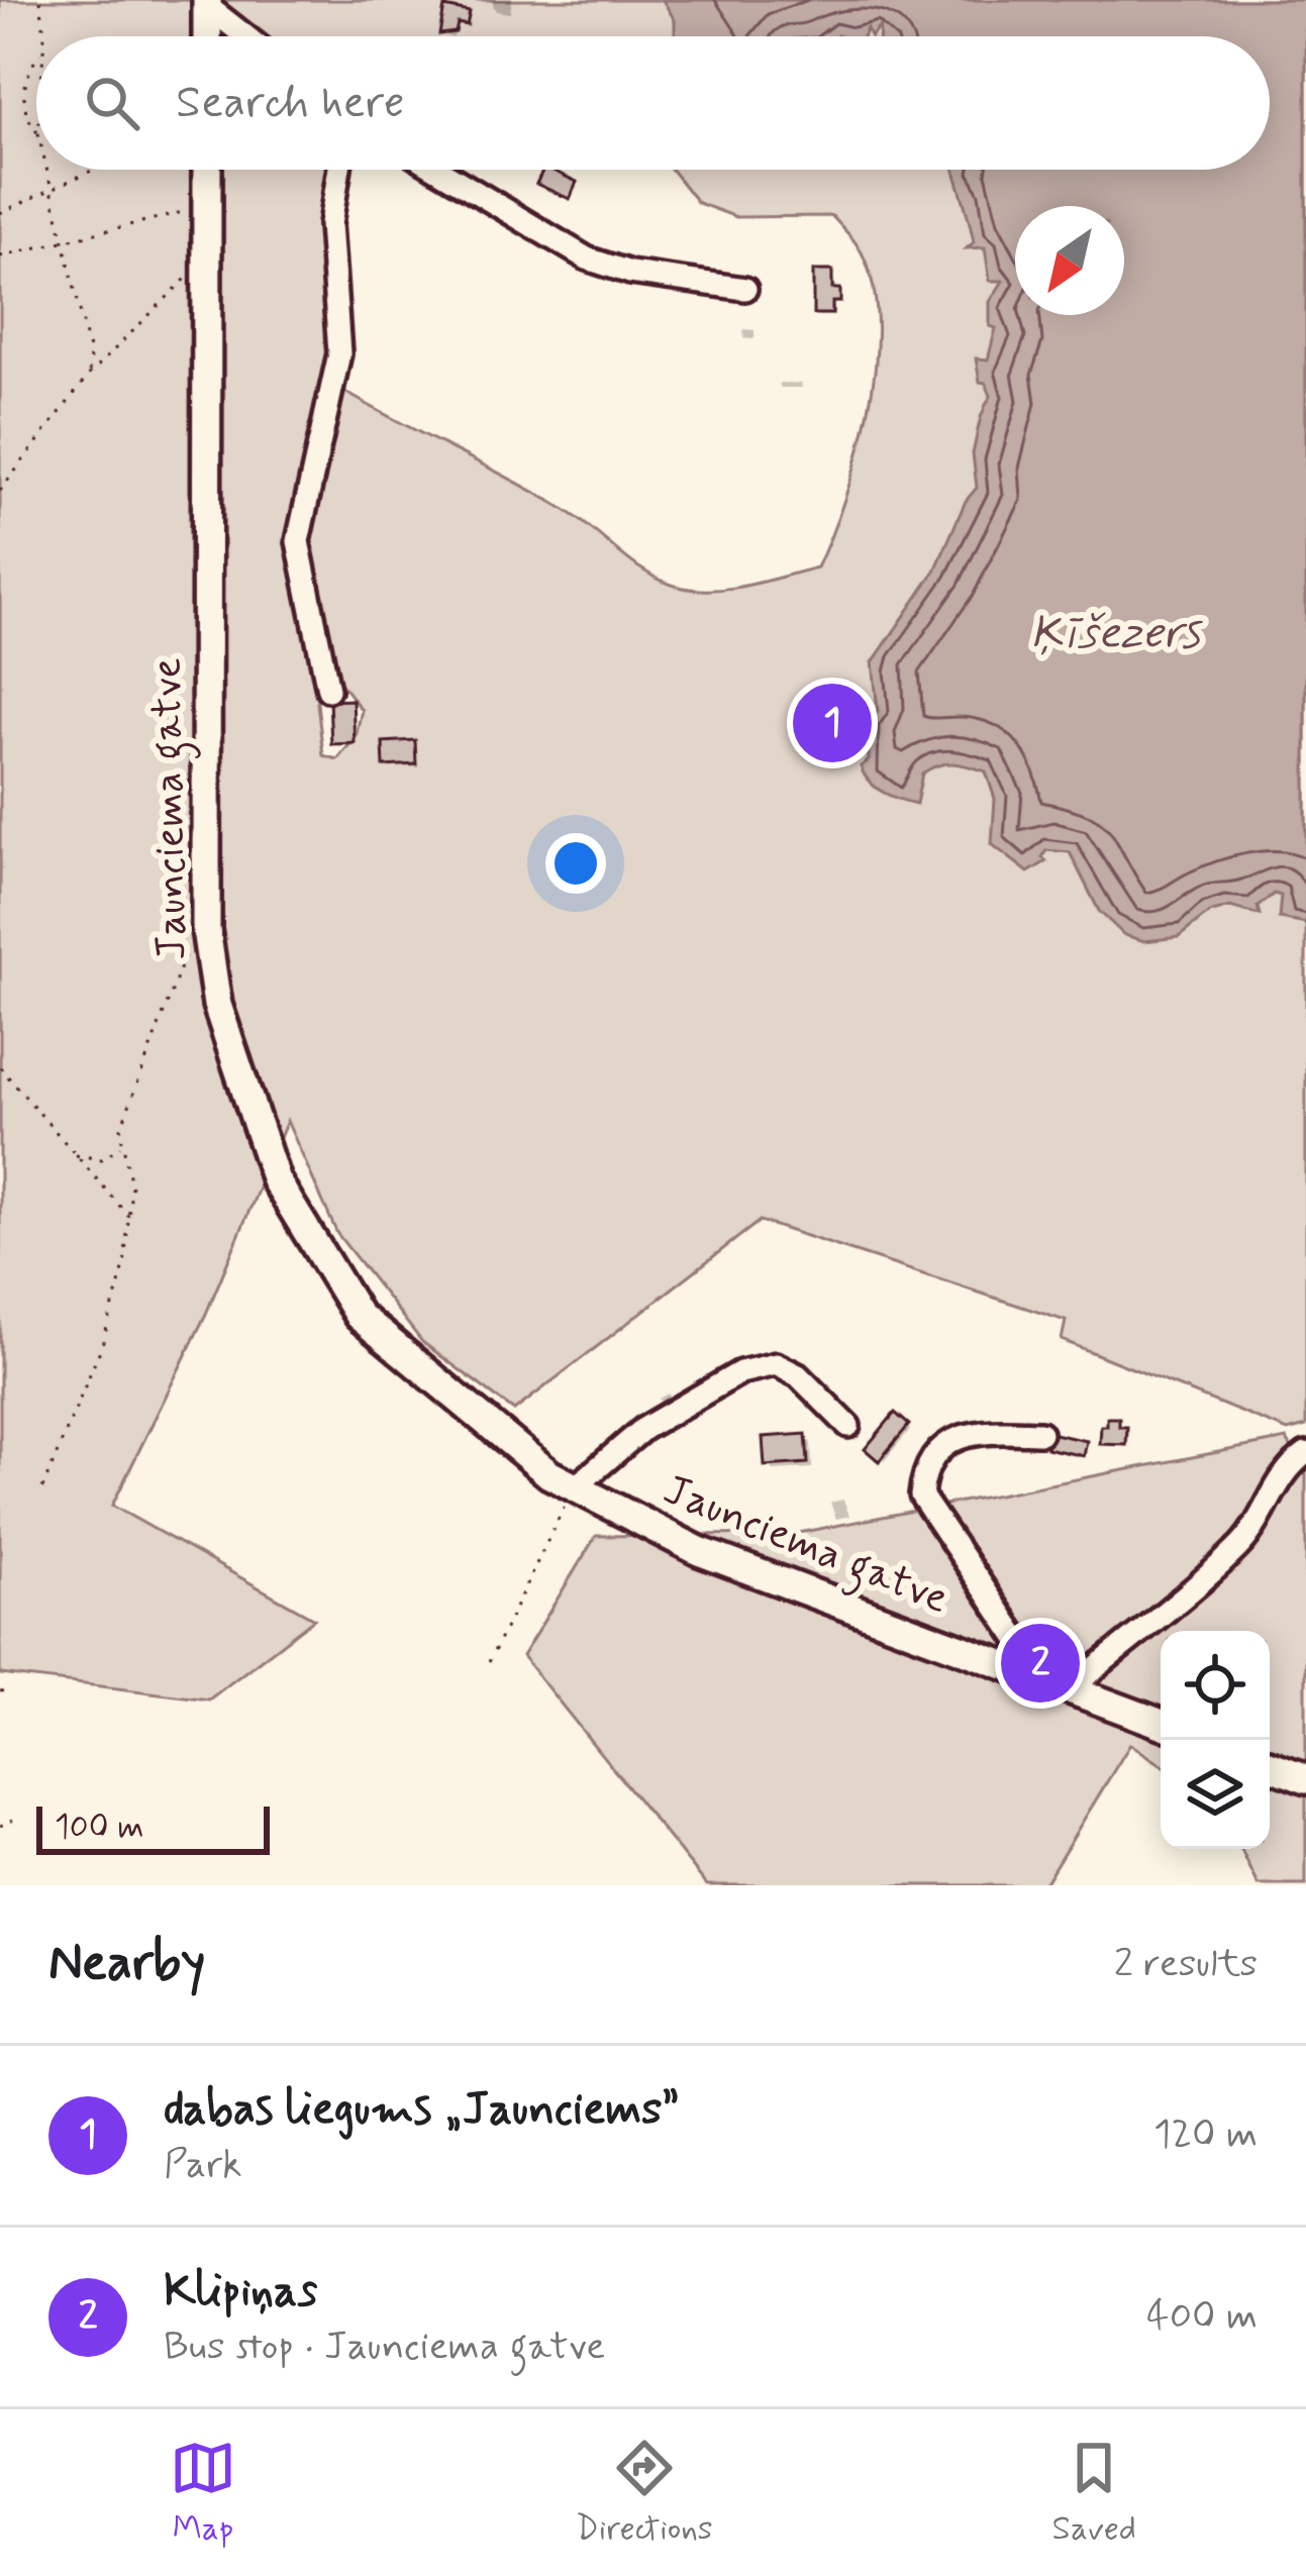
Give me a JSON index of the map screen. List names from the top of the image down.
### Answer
{
  "streets": {
    "main road": ["Jaunciema gatve"]
  },
  "water": ["Ķīšezers"],
  "scale_bar": "100 m",
  "north": "bottom left",
  "page": {
    "search": "Search here",
    "pins": ["1", "2"],
    "scale": "100 m",
    "heading": ["Nearby", "2 results"],
    "list": [
      {
        "mark": "1",
        "name": "dabas liegums „Jaunciems”",
        "note": "Park",
        "value": "120 m"
      },
      {
        "mark": "2",
        "name": "Klipiņas",
        "note": "Bus stop · Jaunciema gatve",
        "value": "400 m"
      }
    ],
    "nav": ["Map", "Directions", "Saved"]
  }
}
